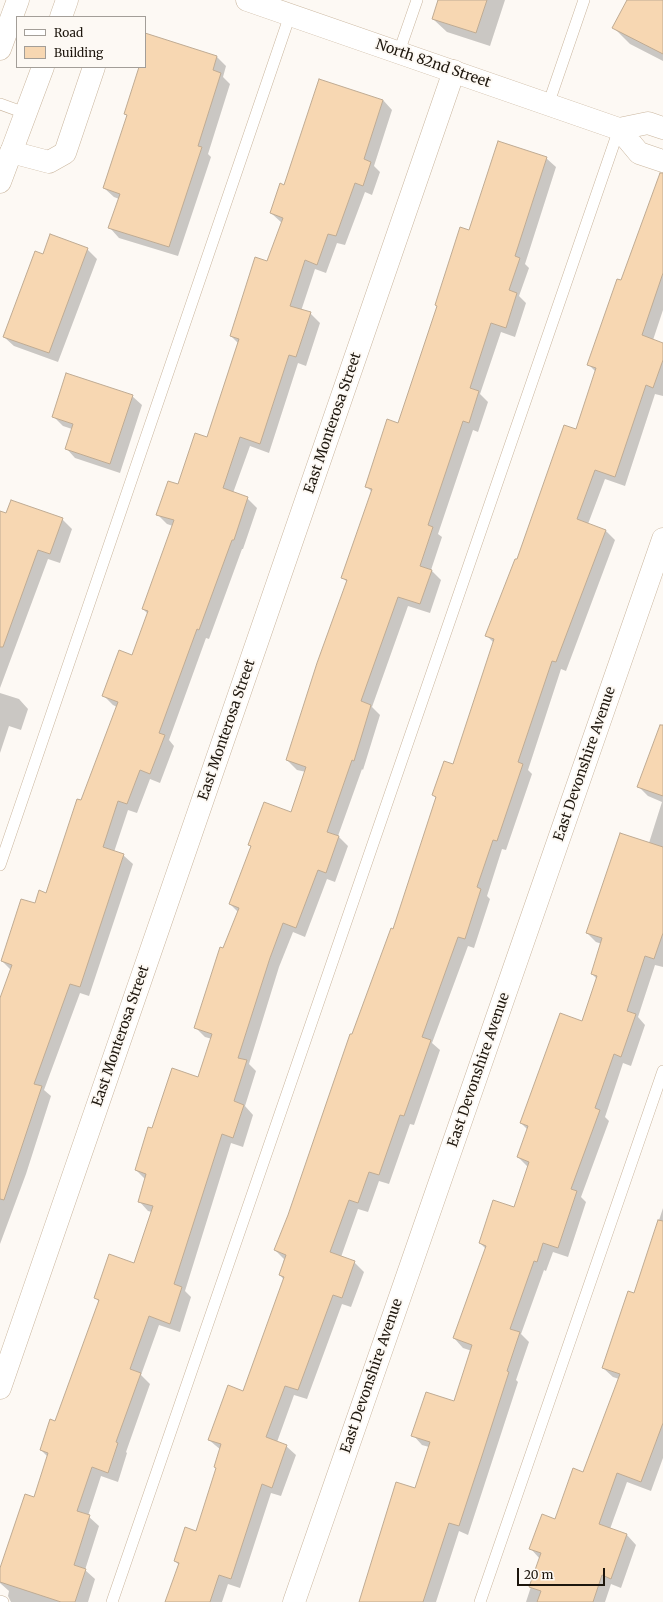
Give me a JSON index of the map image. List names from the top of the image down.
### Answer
{
  "streets": {
    "street": ["North 82nd Street", "East Monterosa Street", "East Devonshire Avenue"]
  },
  "crossings": [
    ["North 82nd Street", "East Monterosa Street"]
  ],
  "legend": ["Road", "Building"],
  "scale_bar": "20 m"
}
